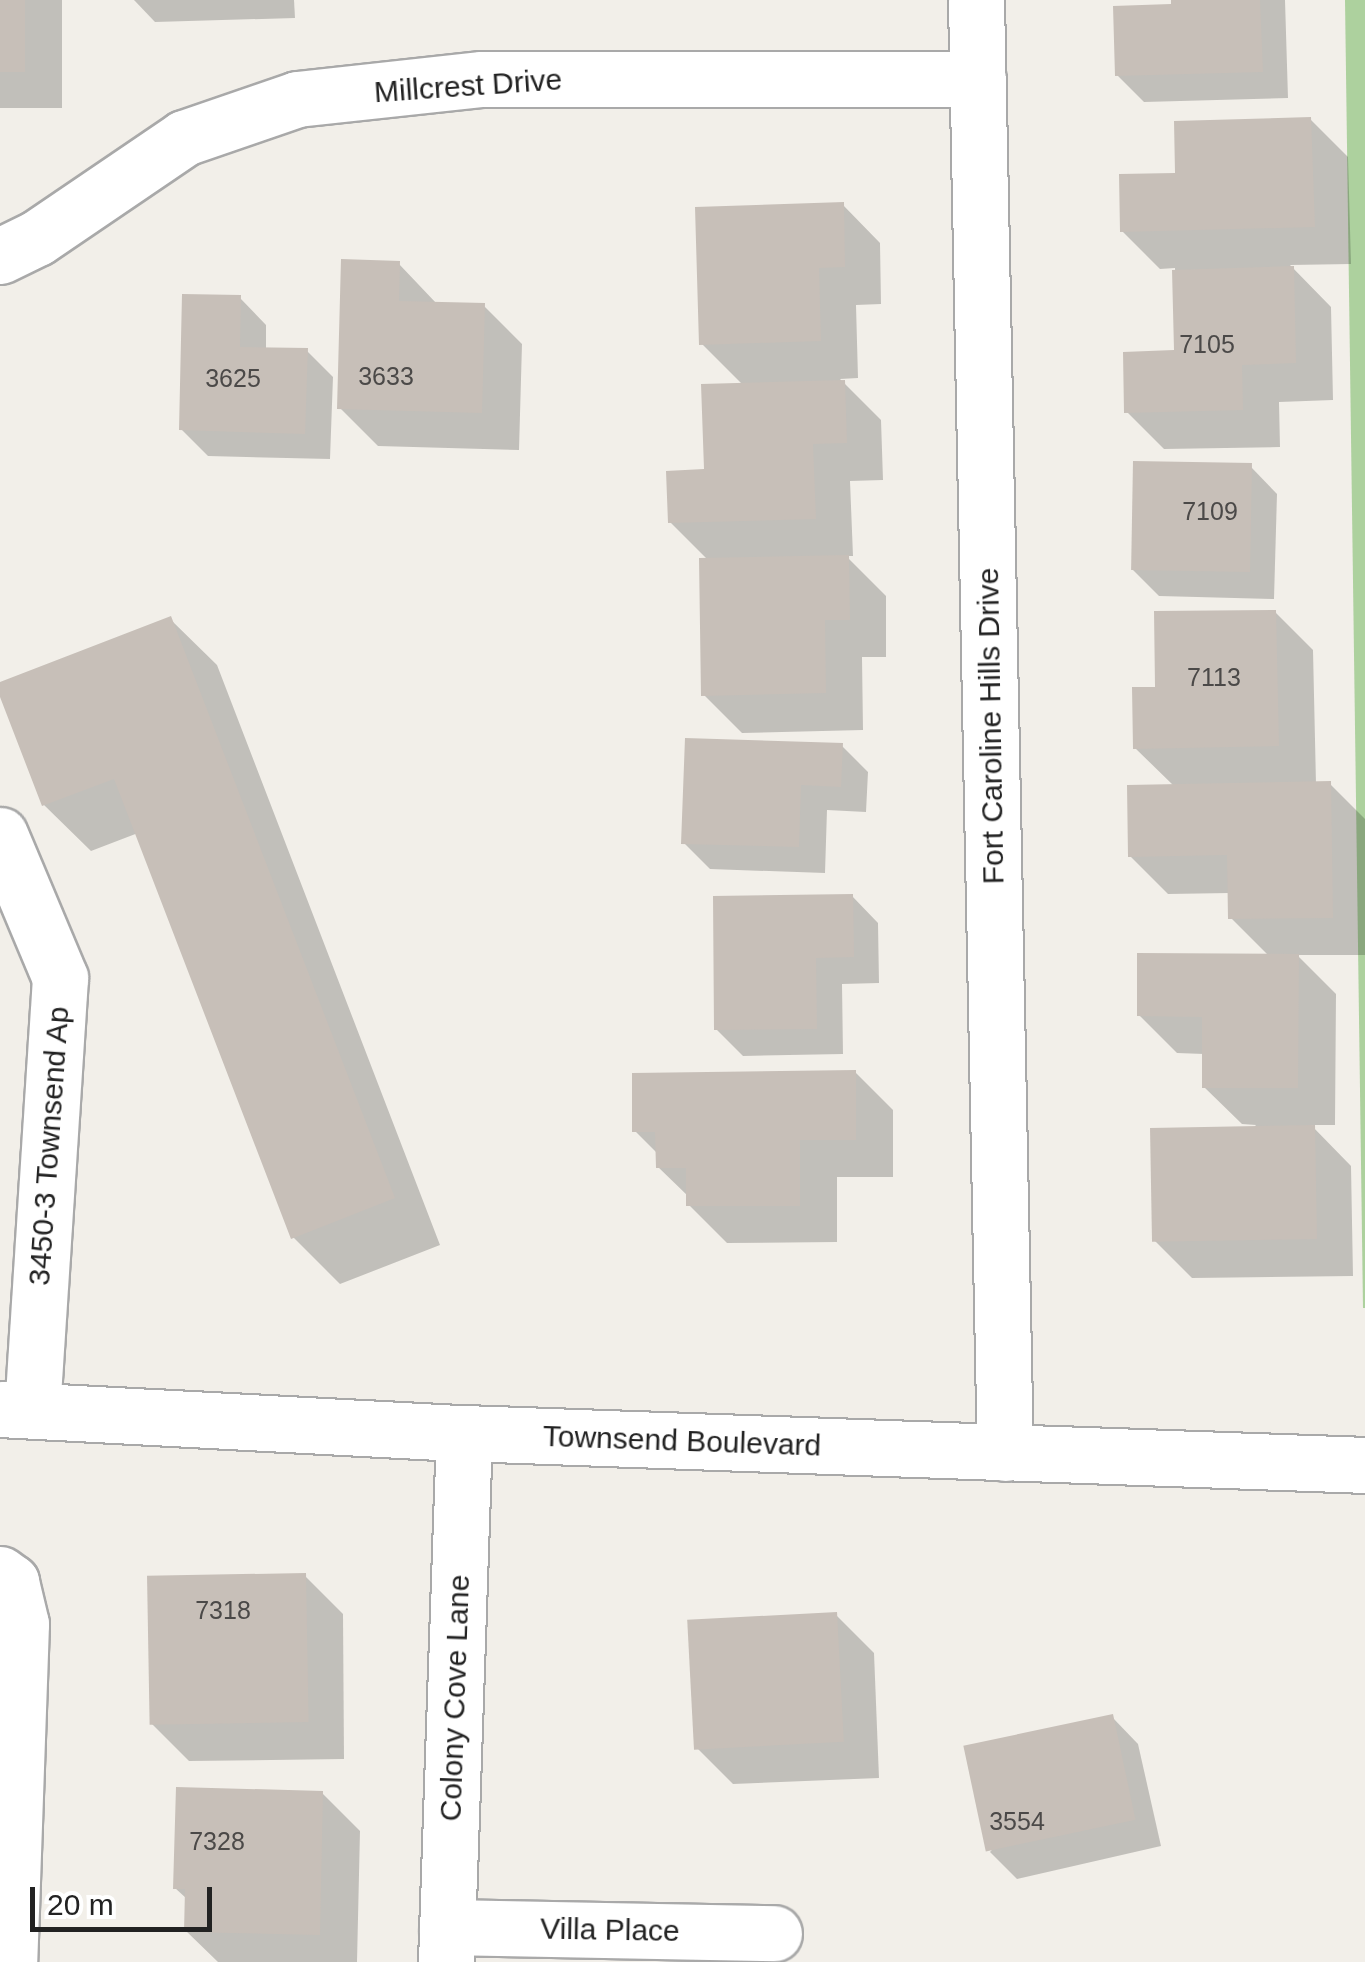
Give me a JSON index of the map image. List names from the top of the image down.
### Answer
{
  "streets": {
    "street": [
      "Millcrest Drive",
      "Fort Caroline Hills Drive",
      "3450-3 Townsend Ap",
      "Townsend Boulevard",
      "Colony Cove Lane",
      "Villa Place"
    ]
  },
  "crossings": [
    ["Millcrest Drive", "Fort Caroline Hills Drive"],
    ["Fort Caroline Hills Drive", "Townsend Boulevard"],
    ["3450-3 Townsend Ap", "Townsend Boulevard"],
    ["Townsend Boulevard", "Colony Cove Lane"],
    ["Colony Cove Lane", "Villa Place"]
  ],
  "house_numbers": [
    "7105",
    "3633",
    "3625",
    "7109",
    "7113",
    "7318",
    "3554",
    "7328"
  ],
  "scale_bar": "20 m"
}
